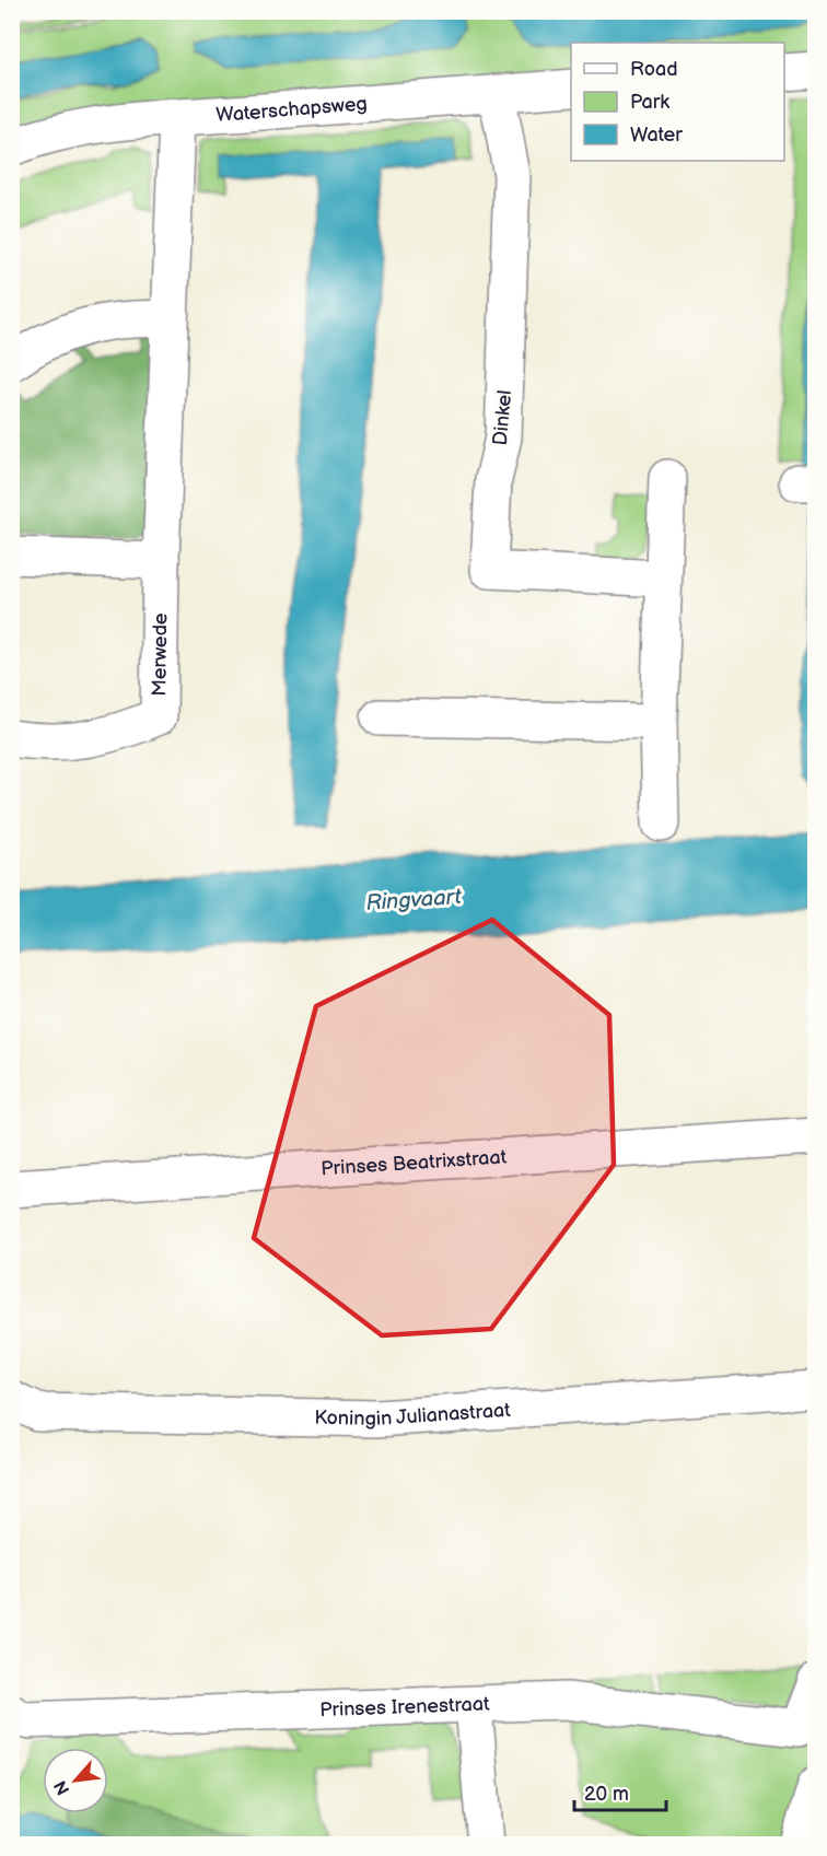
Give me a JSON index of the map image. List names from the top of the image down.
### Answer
{
  "streets": {
    "street": [
      "Waterschapsweg",
      "Dinkel",
      "Merwede",
      "Prinses Beatrixstraat",
      "Koningin Julianastraat",
      "Prinses Irenestraat"
    ]
  },
  "crossings": [
    ["Waterschapsweg", "Dinkel"],
    ["Waterschapsweg", "Merwede"]
  ],
  "water": ["Ringvaart"],
  "legend": ["Road", "Park", "Water"],
  "scale_bar": "20 m",
  "north": "bottom left"
}
